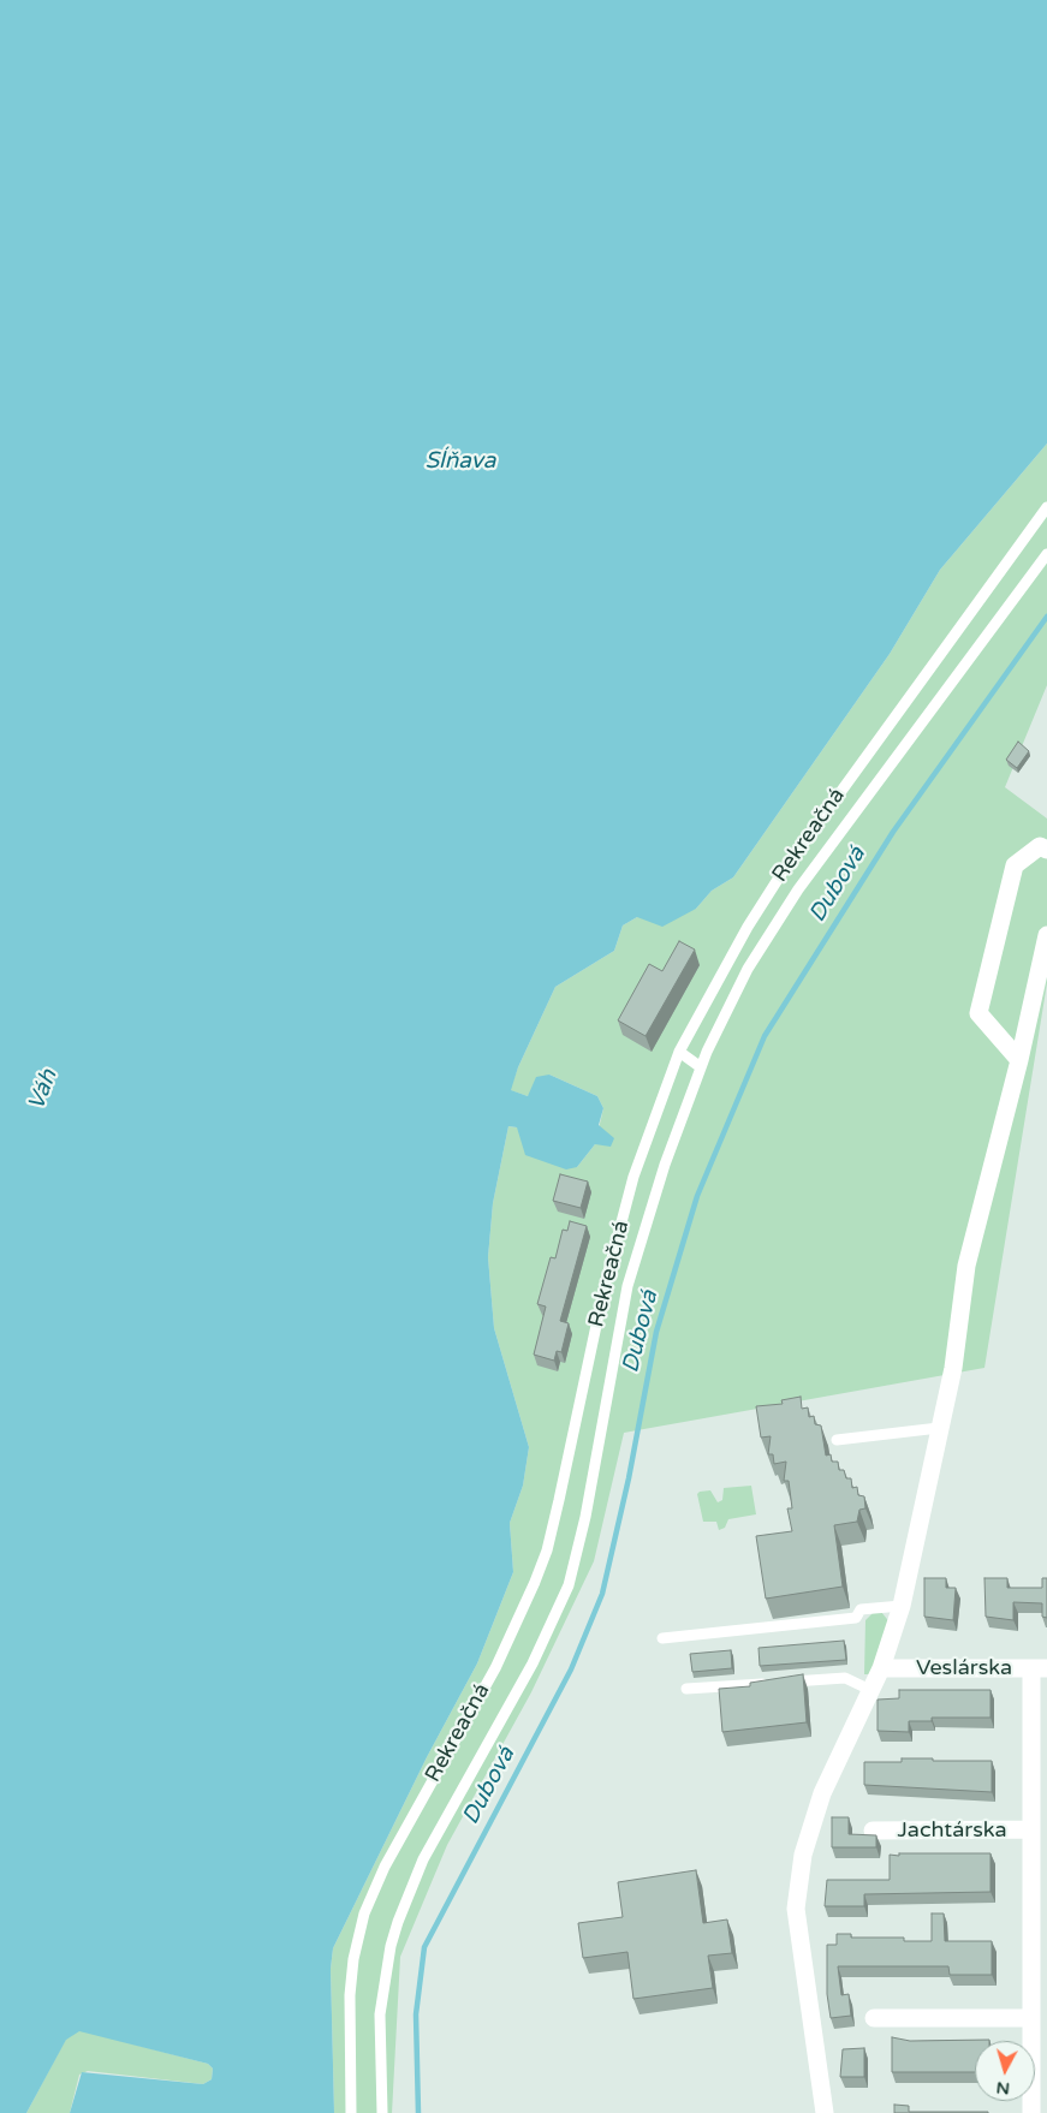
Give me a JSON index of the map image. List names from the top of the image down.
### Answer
{
  "streets": {
    "street": ["Veslárska", "Jachtárska"],
    "lane": ["Rekreačná"]
  },
  "crossings": [
    ["Veslárska", "Jachtárska"]
  ],
  "water": ["Sĺňava", "Dubová", "Váh"],
  "north": "bottom"
}
